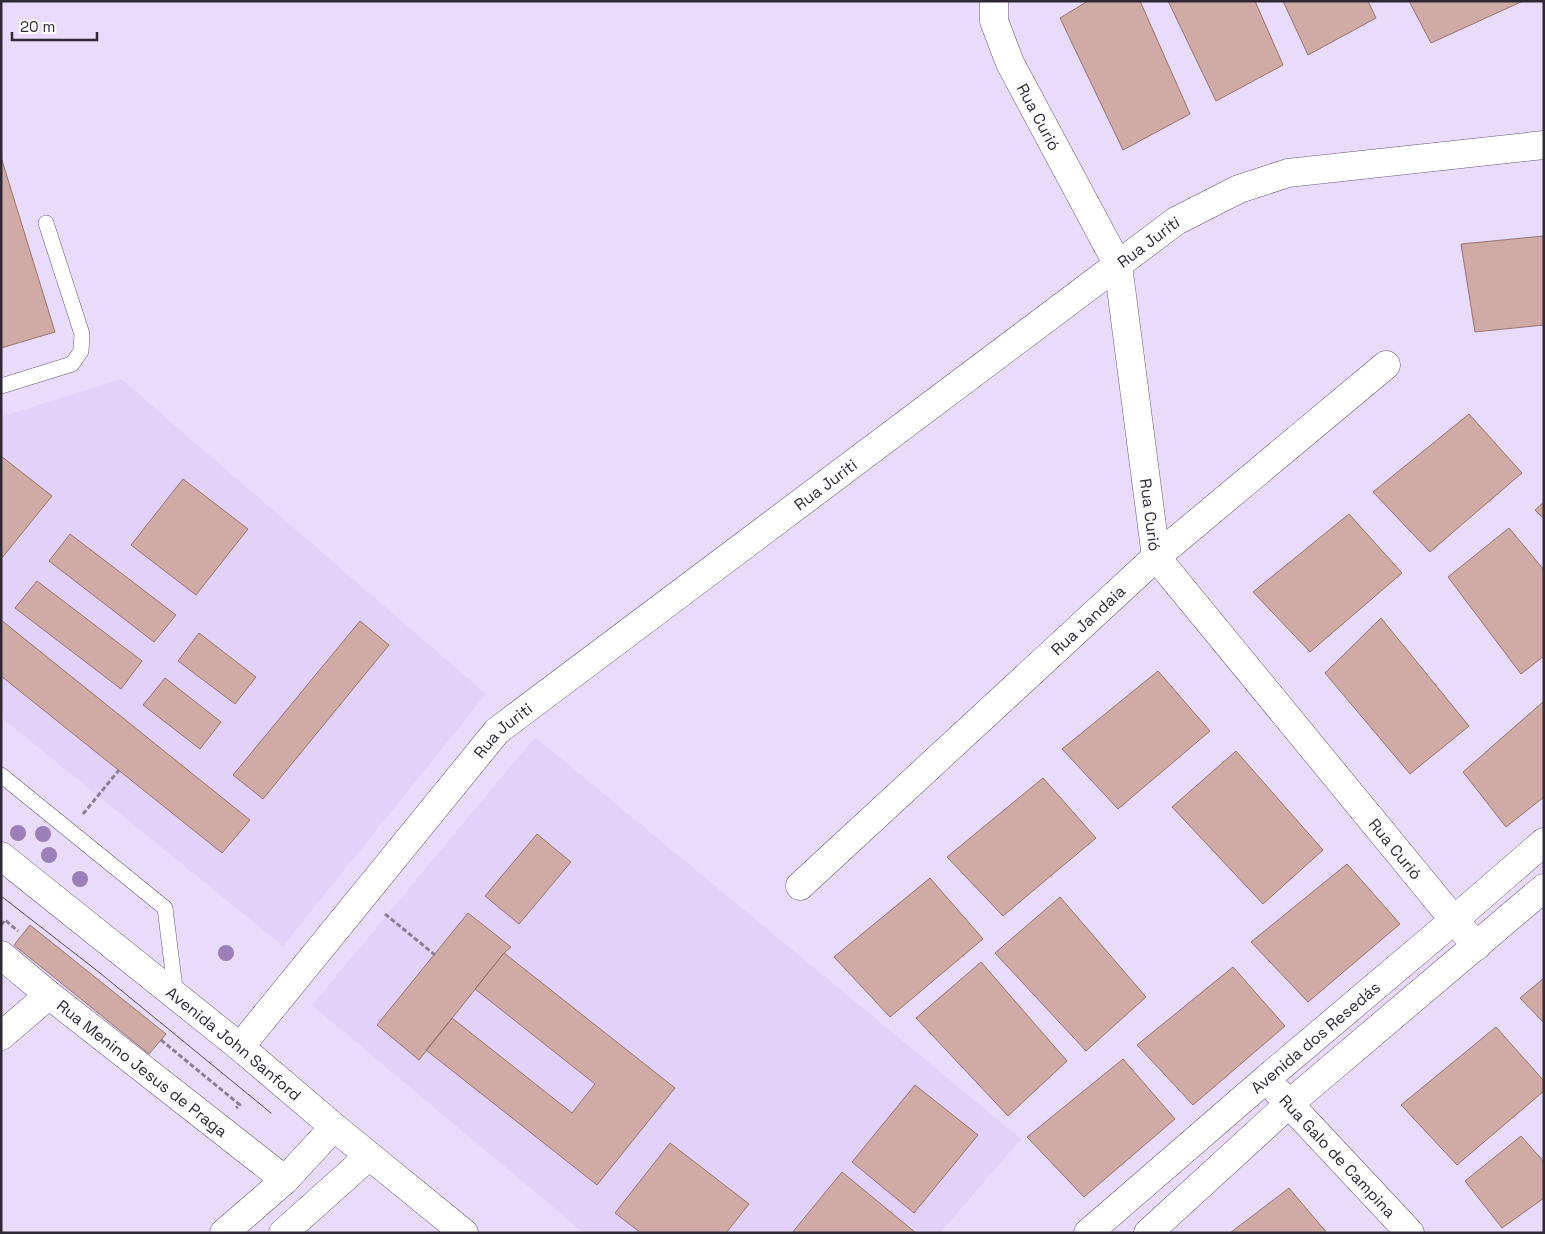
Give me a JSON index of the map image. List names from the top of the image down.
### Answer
{
  "streets": {
    "street": [
      "Rua Curió",
      "Rua Juriti",
      "Rua Jandaia",
      "Avenida dos Resedás",
      "Avenida John Sanford",
      "Rua Menino Jesus de Praga",
      "Rua Galo de Campina"
    ]
  },
  "crossings": [
    ["Rua Curió", "Rua Juriti"],
    ["Rua Curió", "Rua Jandaia"],
    ["Rua Curió", "Avenida dos Resedás"],
    ["Rua Juriti", "Avenida John Sanford"],
    ["Avenida dos Resedás", "Rua Galo de Campina"]
  ],
  "scale_bar": "20 m"
}
